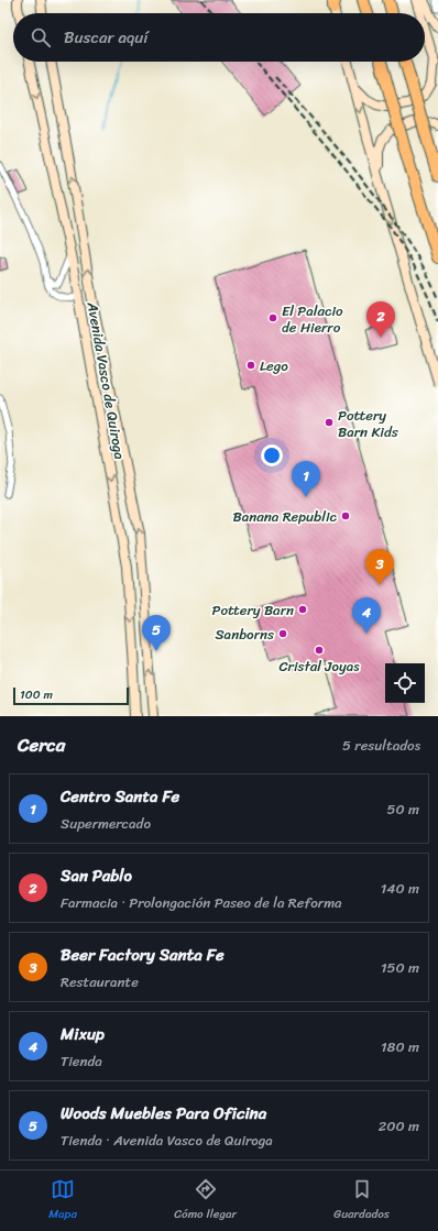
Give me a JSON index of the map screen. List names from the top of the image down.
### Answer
{
  "streets": {
    "main road": ["Avenida Vasco de Quiroga"]
  },
  "places": [
    "El Palacio de Hierro",
    "Lego",
    "Pottery Barn Kids",
    "Banana Republic",
    "Pottery Barn",
    "Sanborns",
    "Cristal Joyas"
  ],
  "scale_bar": "100 m",
  "page": {
    "search": "Buscar aquí",
    "pins": [
      "2",
      "1",
      "3",
      "4",
      "5"
    ],
    "scale": "100 m",
    "heading": ["Cerca", "5 resultados"],
    "list": [
      {
        "mark": "1",
        "name": "Centro Santa Fe",
        "note": "Supermercado",
        "value": "50 m"
      },
      {
        "mark": "2",
        "name": "San Pablo",
        "note": "Farmacia · Prolongación Paseo de la Reforma",
        "value": "140 m"
      },
      {
        "mark": "3",
        "name": "Beer Factory Santa Fe",
        "note": "Restaurante",
        "value": "150 m"
      },
      {
        "mark": "4",
        "name": "Mixup",
        "note": "Tienda",
        "value": "180 m"
      },
      {
        "mark": "5",
        "name": "Woods Muebles Para Oficina",
        "note": "Tienda · Avenida Vasco de Quiroga",
        "value": "200 m"
      }
    ],
    "nav": ["Mapa", "Cómo llegar", "Guardados"]
  }
}
